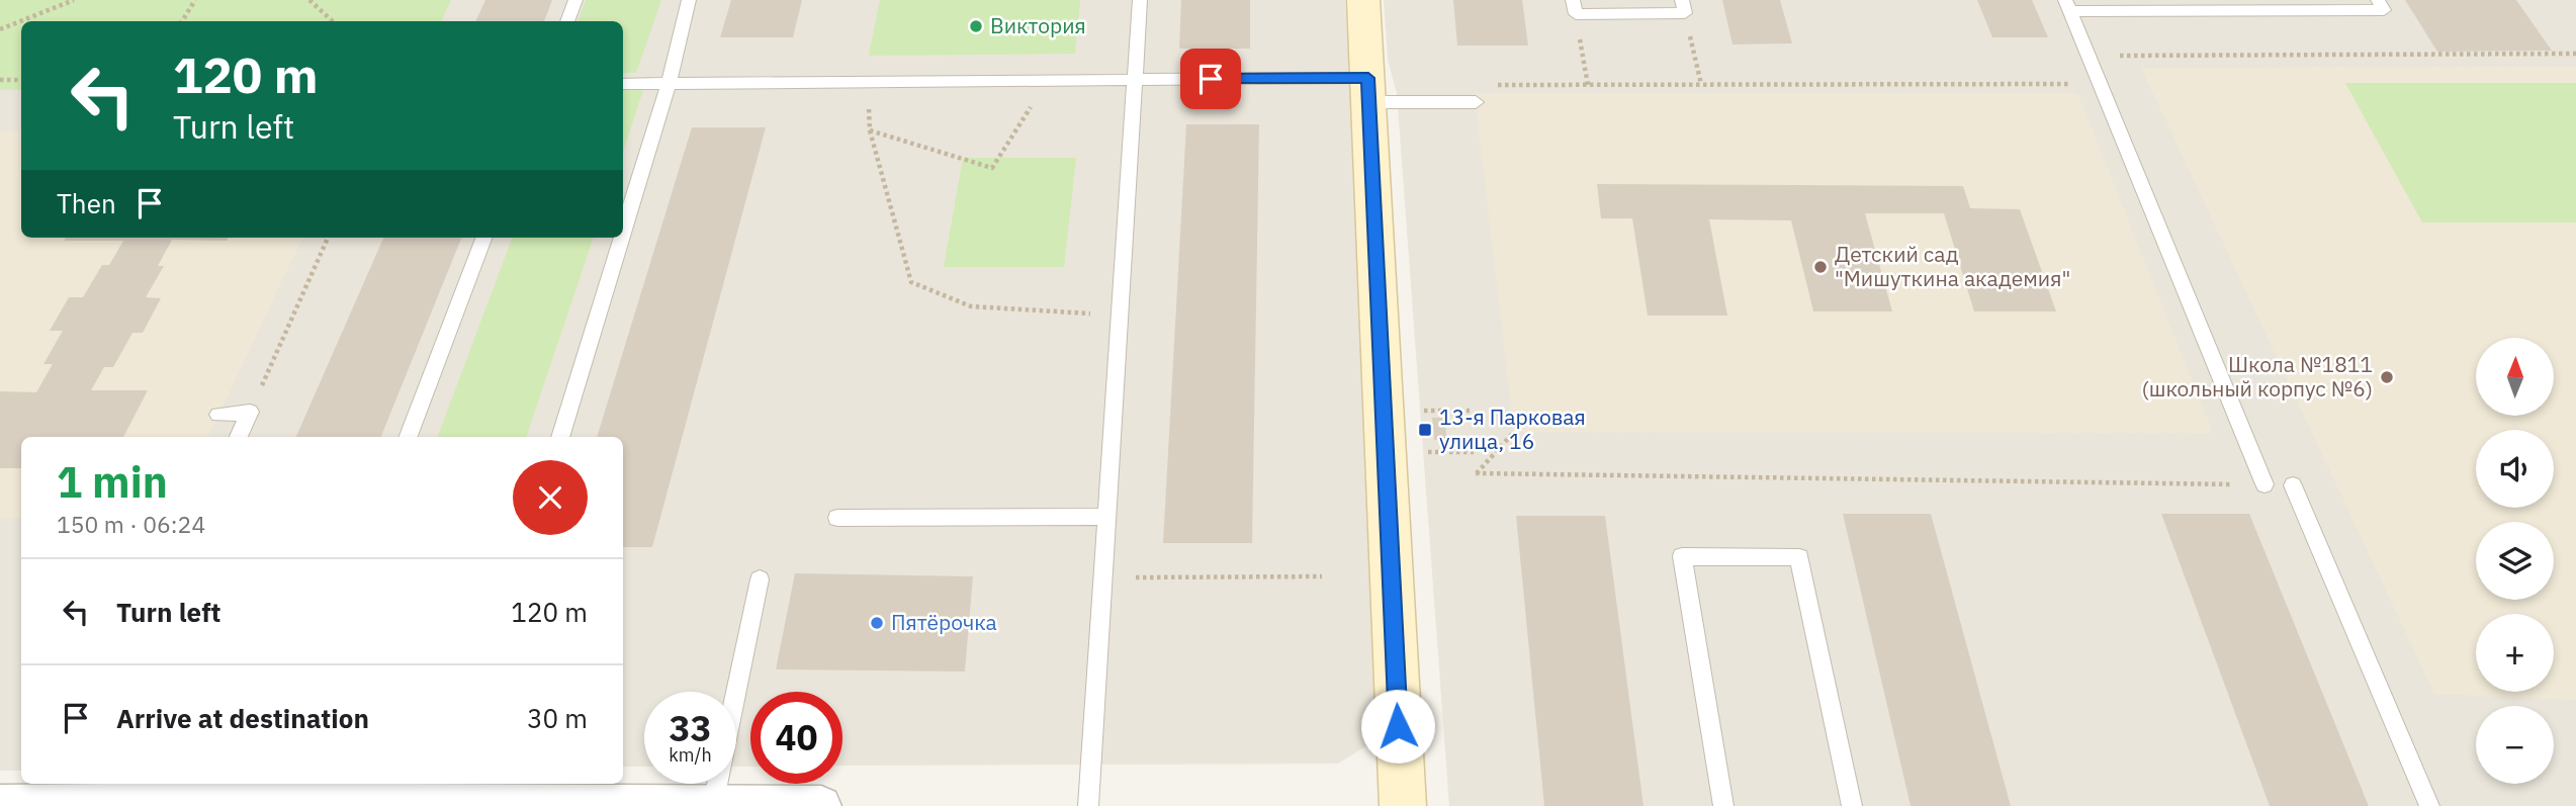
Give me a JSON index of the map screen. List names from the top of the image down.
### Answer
{
  "places": {
    "other": [
      "Виктория",
      "Детский сад \"Мишуткина академия\"",
      "Школа №1811 (школьный корпус №6)",
      "Пятёрочка"
    ],
    "transit": ["13-я Парковая улица, 16"]
  },
  "north": "top",
  "page": {
    "turn": ["120 m", "Turn left"],
    "then": "Then",
    "map_buttons": ["+", "−"],
    "heading": ["1 min", "150 m · 06:24"],
    "list": [
      {
        "name": "Turn left",
        "value": "120 m"
      },
      {
        "name": "Arrive at destination",
        "value": "30 m"
      }
    ],
    "speed": "33 km/h",
    "limit": "40"
  }
}
